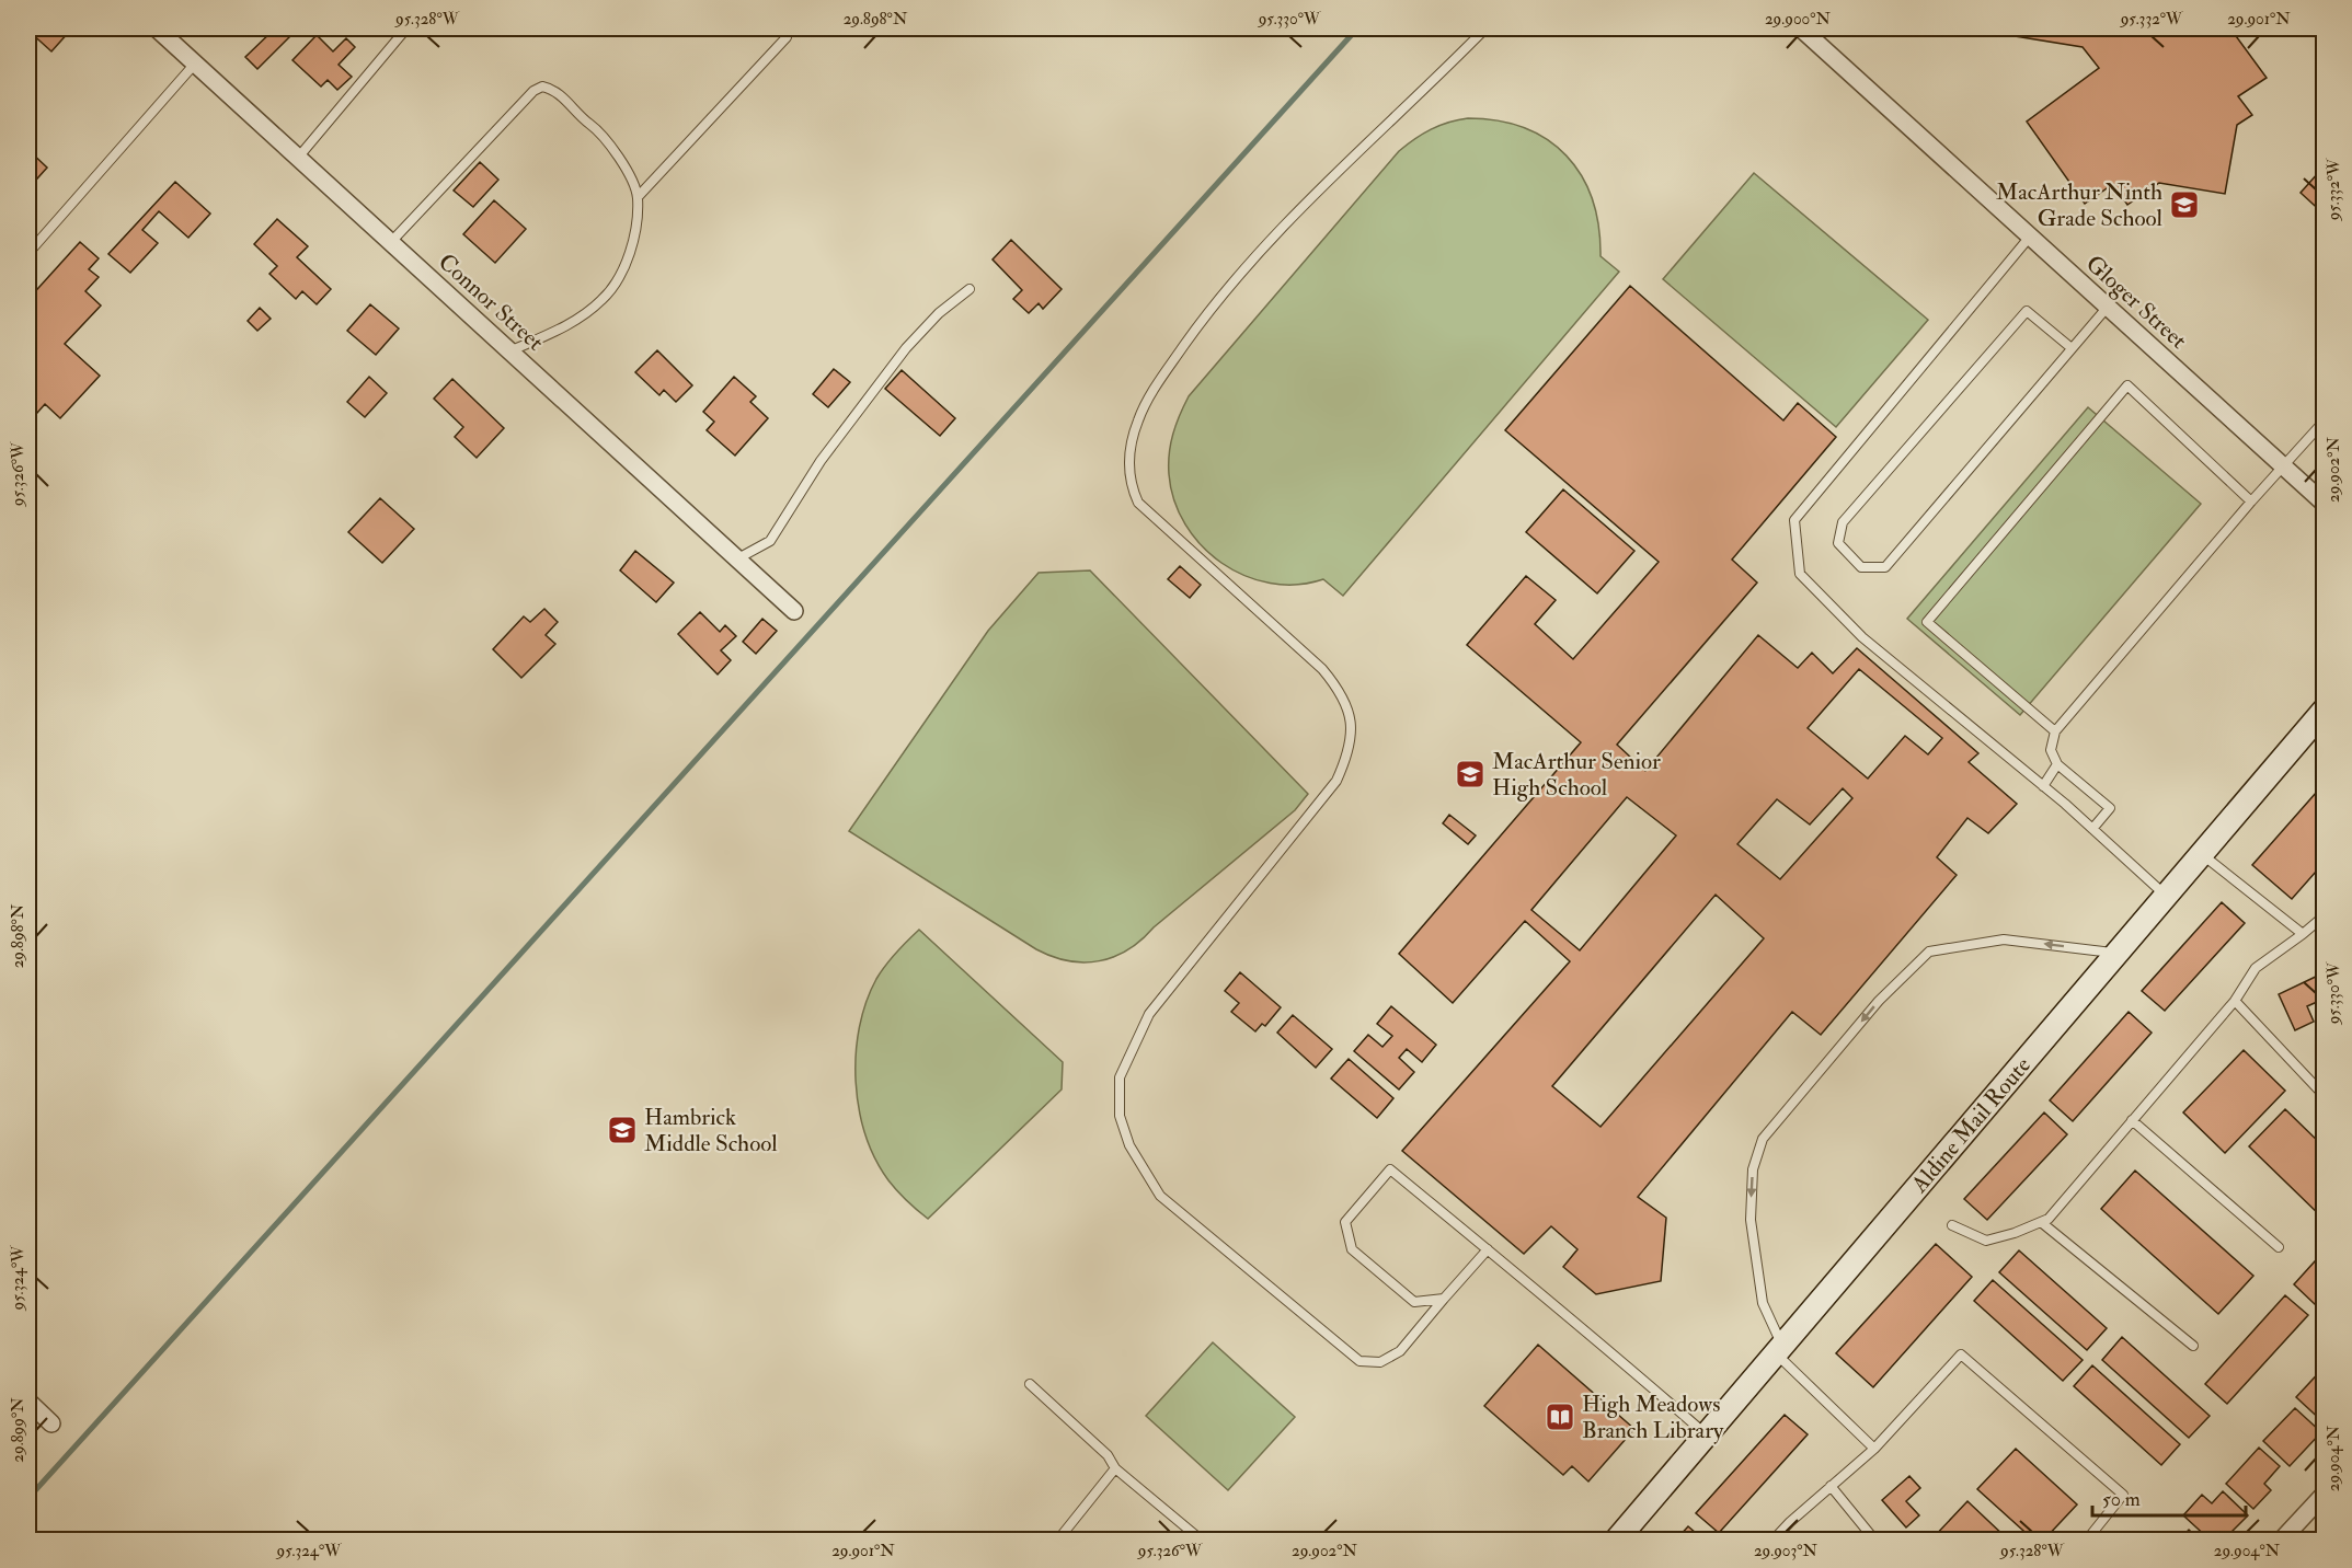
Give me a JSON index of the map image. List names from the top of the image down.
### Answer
{
  "streets": {
    "main road": ["Aldine Mail Route"],
    "street": ["Connor Street", "Gloger Street"]
  },
  "places": {
    "school or university": ["MacArthur Ninth Grade School", "MacArthur Senior High School", "Hambrick Middle School"],
    "library": ["High Meadows Branch Library"]
  },
  "scale_bar": "50 m",
  "coordinates": [
    "95.328°W",
    "29.898°N",
    "95.330°W",
    "29.900°N",
    "95.332°W",
    "29.901°N",
    "29.902°N",
    "95.326°W",
    "95.324°W",
    "29.899°N",
    "29.904°N",
    "29.903°N"
  ]
}
